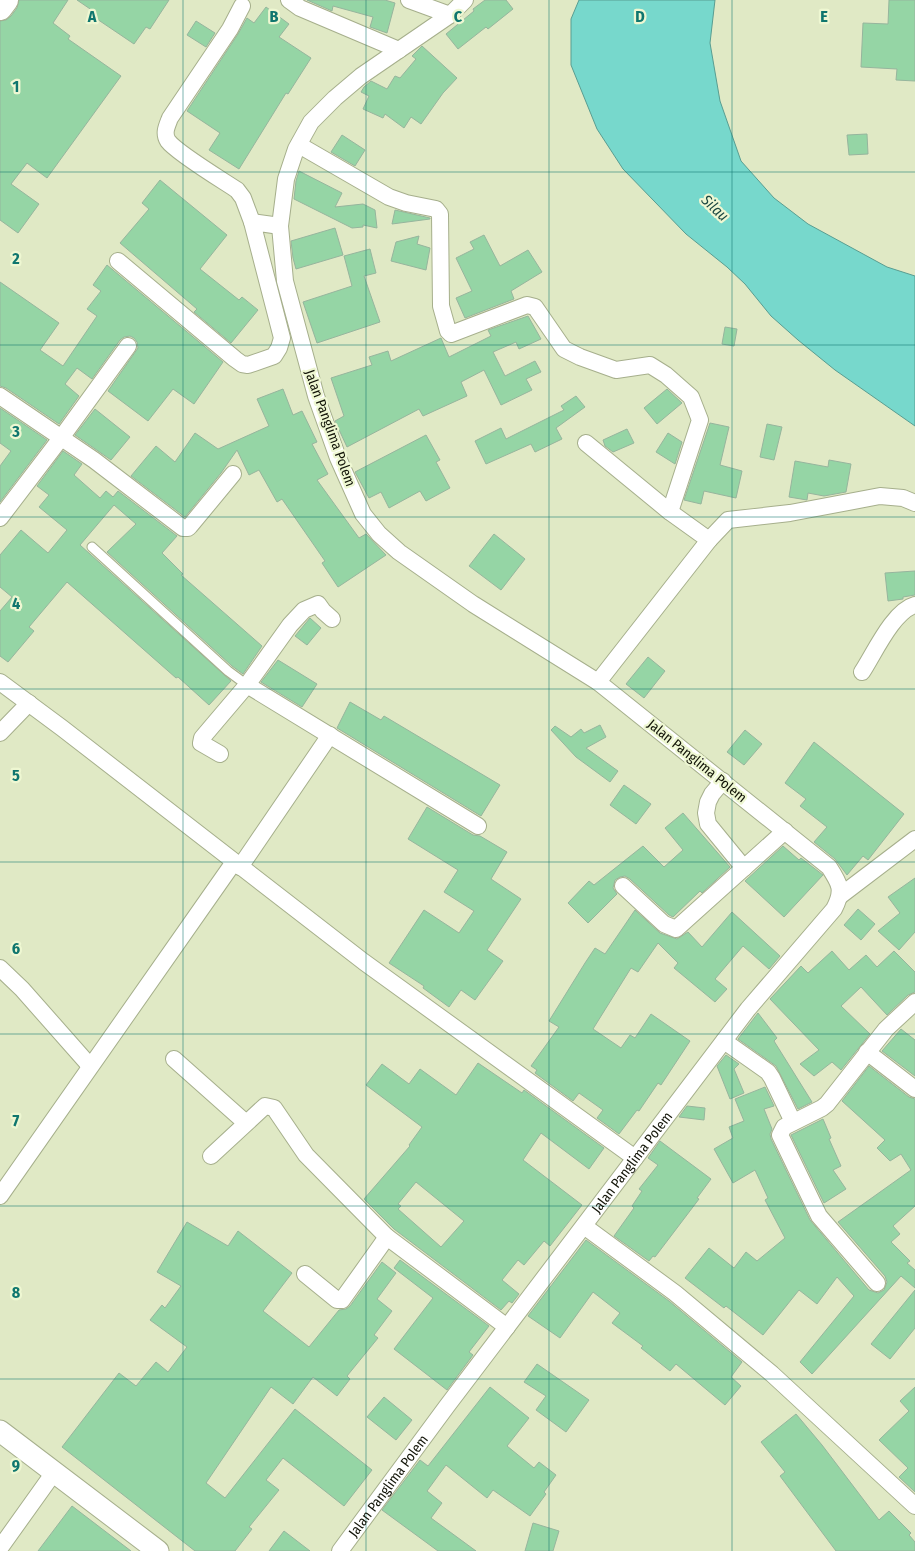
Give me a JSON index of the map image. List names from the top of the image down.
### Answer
{
  "streets": {
    "street": ["Jalan Panglima Polem"]
  },
  "water": ["Silau"],
  "grid": {
    "columns": [
      "A",
      "B",
      "C",
      "D",
      "E"
    ],
    "rows": [
      "1",
      "2",
      "3",
      "4",
      "5",
      "6",
      "7",
      "8",
      "9"
    ]
  }
}
